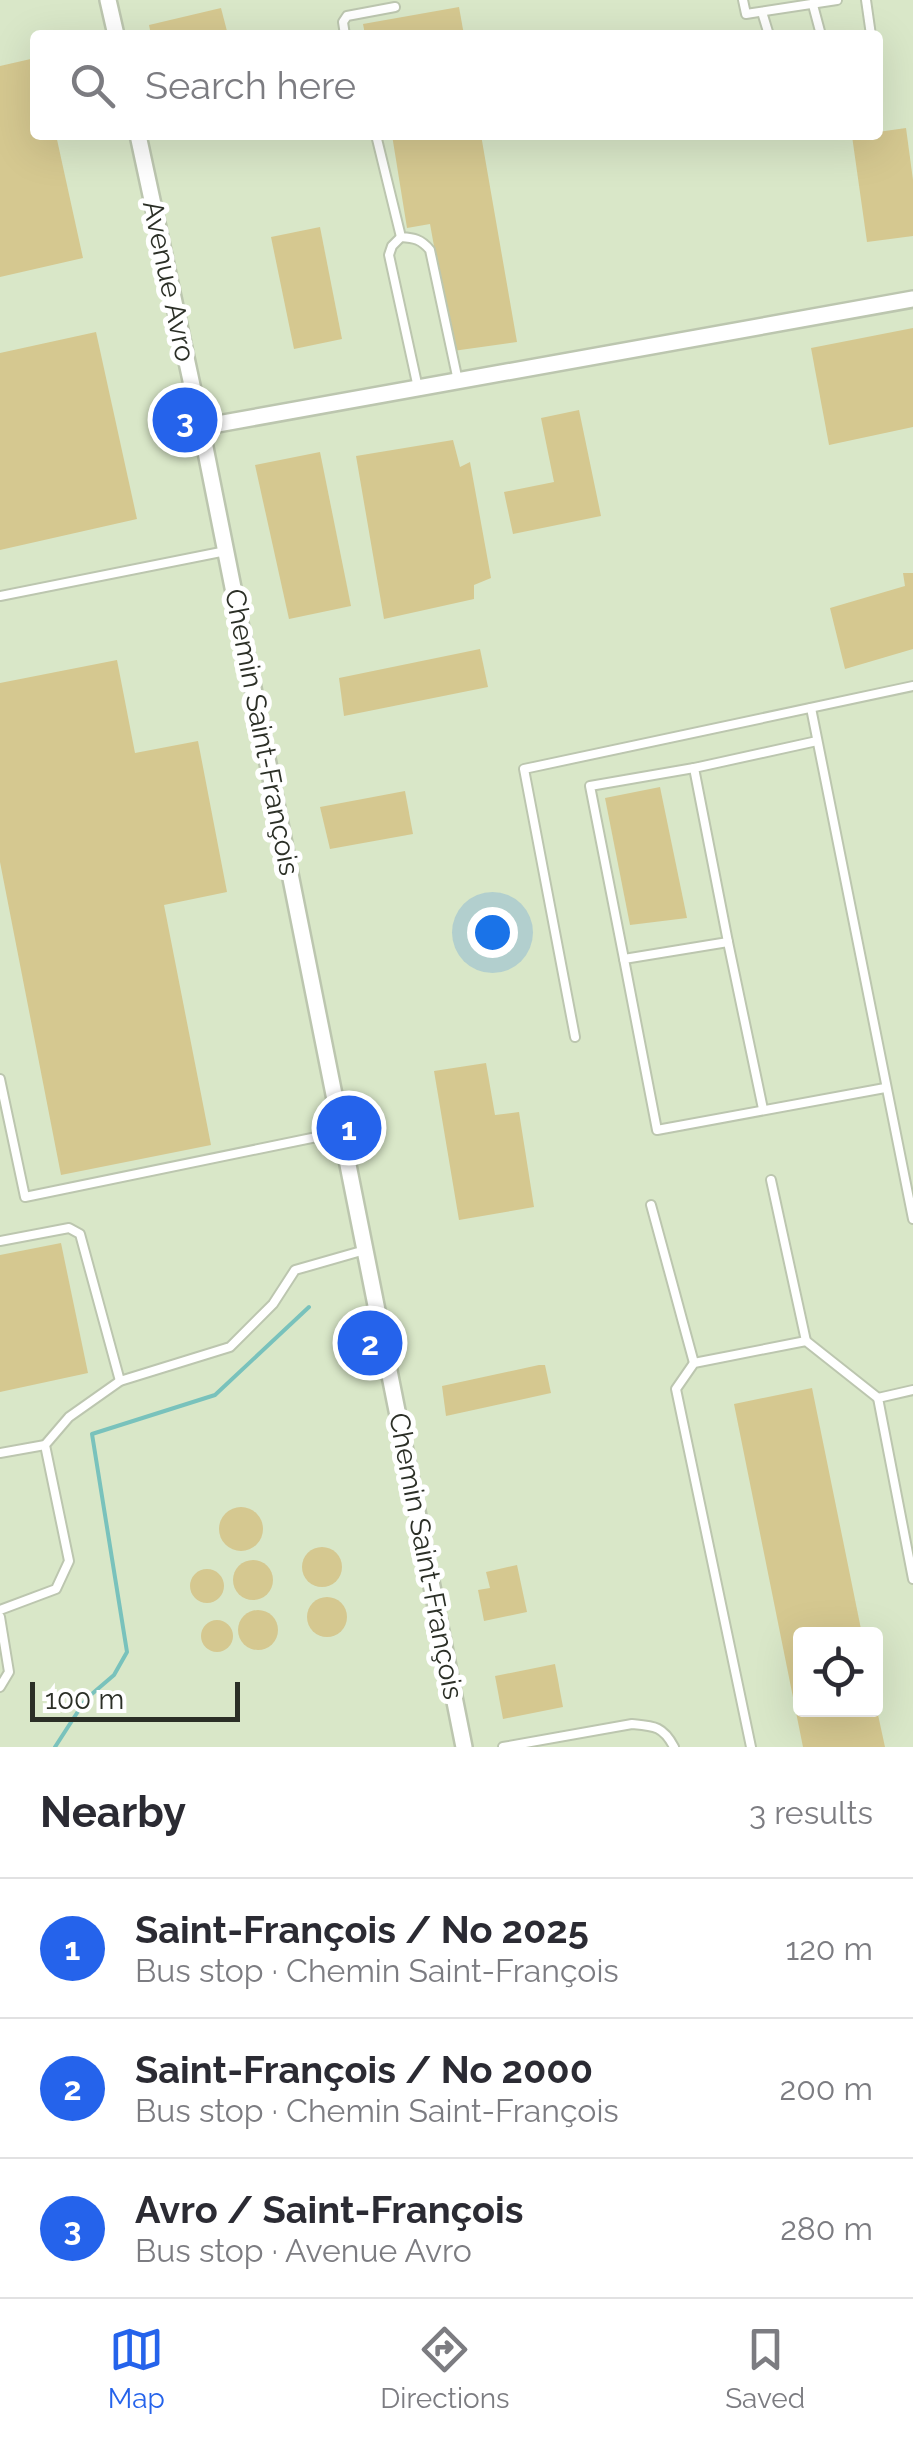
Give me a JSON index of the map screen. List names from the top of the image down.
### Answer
{
  "streets": {
    "street": ["Avenue Avro", "Chemin Saint-François"]
  },
  "crossings": [
    ["Avenue Avro", "Chemin Saint-François"]
  ],
  "scale_bar": "100 m",
  "page": {
    "search": "Search here",
    "pins": ["3", "1", "2"],
    "scale": "100 m",
    "heading": ["Nearby", "3 results"],
    "list": [
      {
        "mark": "1",
        "name": "Saint-François / No 2025",
        "note": "Bus stop · Chemin Saint-François",
        "value": "120 m"
      },
      {
        "mark": "2",
        "name": "Saint-François / No 2000",
        "note": "Bus stop · Chemin Saint-François",
        "value": "200 m"
      },
      {
        "mark": "3",
        "name": "Avro / Saint-François",
        "note": "Bus stop · Avenue Avro",
        "value": "280 m"
      }
    ],
    "nav": ["Map", "Directions", "Saved"]
  }
}
